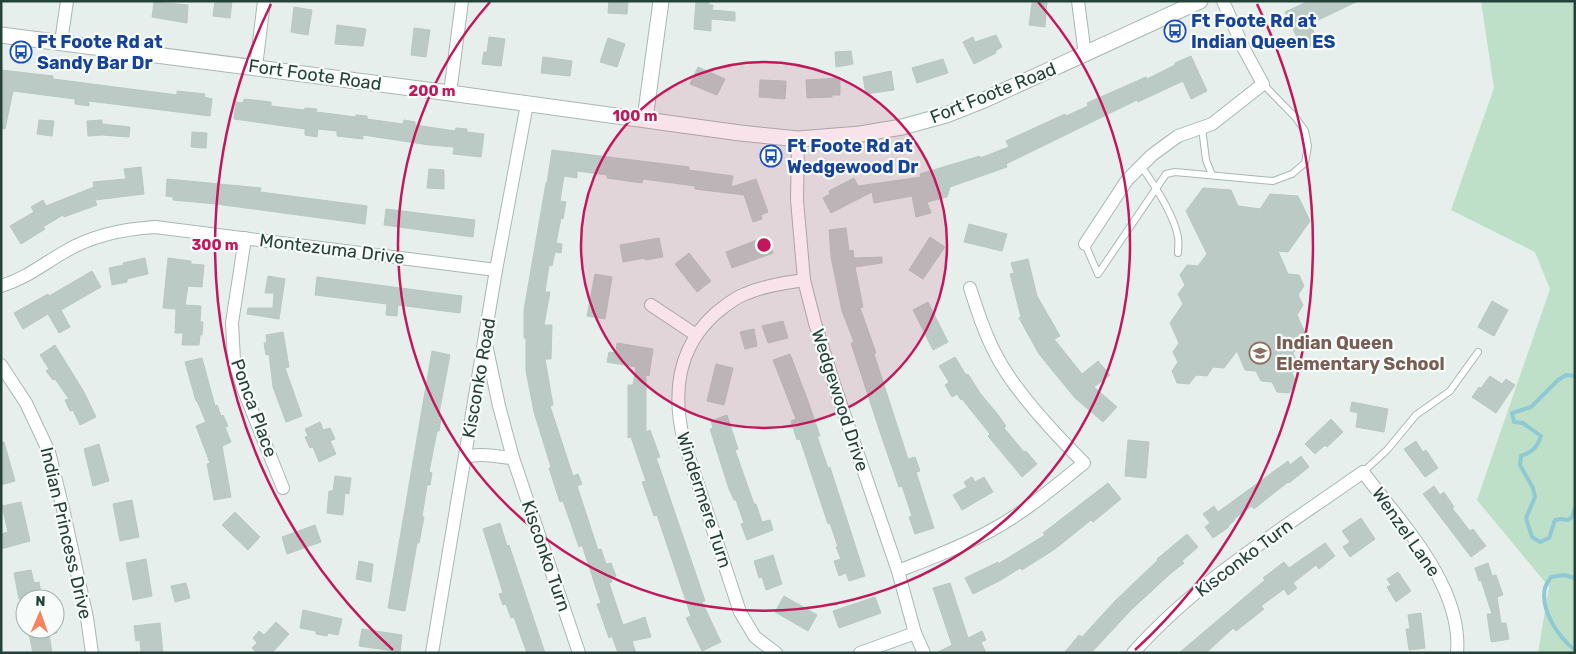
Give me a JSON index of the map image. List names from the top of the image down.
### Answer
{
  "streets": {
    "street": [
      "Fort Foote Road",
      "Montezuma Drive",
      "Kisconko Road",
      "Wedgewood Drive",
      "Ponca Place",
      "Windermere Turn",
      "Wenzel Lane",
      "Indian Princess Drive",
      "Kisconko Turn"
    ]
  },
  "crossings": [
    ["Fort Foote Road", "Kisconko Road"],
    ["Fort Foote Road", "Wedgewood Drive"],
    ["Montezuma Drive", "Kisconko Road"],
    ["Montezuma Drive", "Ponca Place"],
    ["Kisconko Road", "Kisconko Turn"],
    ["Wedgewood Drive", "Windermere Turn"],
    ["Wenzel Lane", "Kisconko Turn"]
  ],
  "places": {
    "bus stop": ["Ft Foote Rd at Indian Queen ES", "Ft Foote Rd at Sandy Bar Dr", "Ft Foote Rd at Wedgewood Dr"],
    "school or university": ["Indian Queen Elementary School"]
  },
  "north": "top",
  "rings": ["200 m", "100 m", "300 m"]
}
